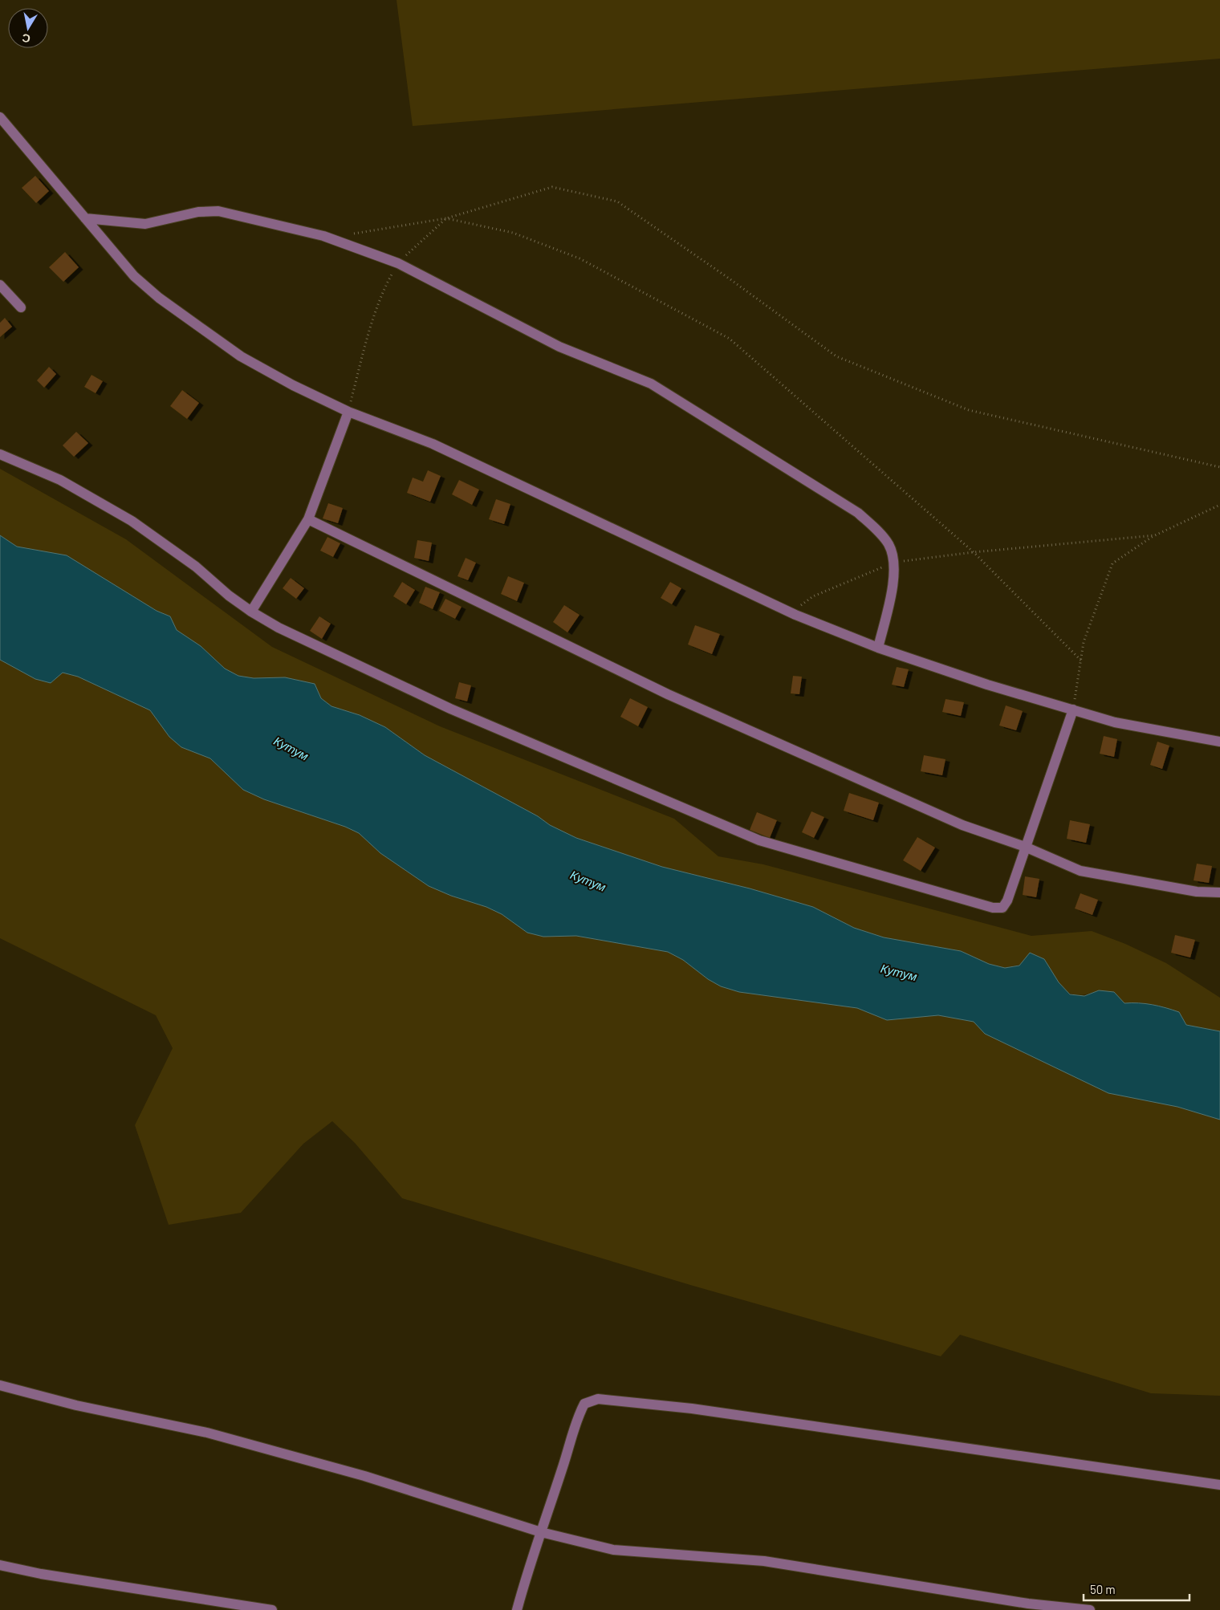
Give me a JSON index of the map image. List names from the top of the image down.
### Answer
{
  "water": ["Кутум"],
  "scale_bar": "50 m",
  "north": "bottom"
}
